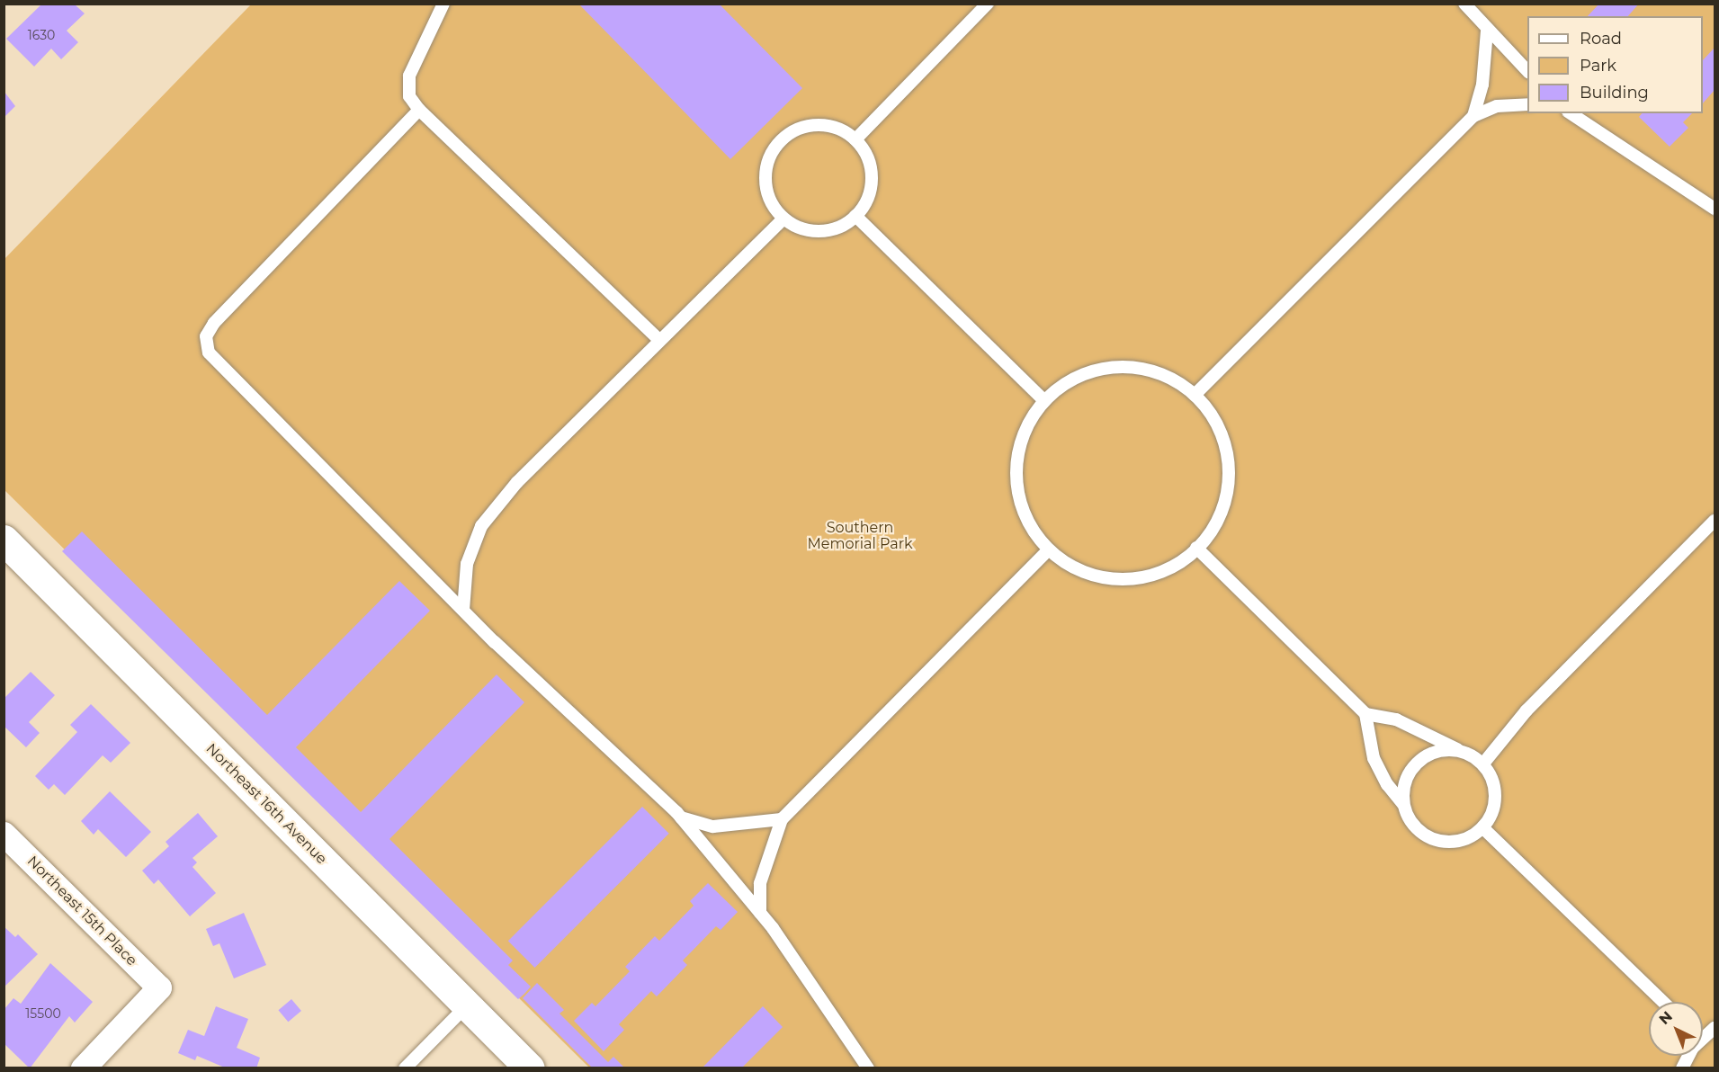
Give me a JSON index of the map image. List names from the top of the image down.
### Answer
{
  "streets": {
    "street": ["Northeast 16th Avenue", "Northeast 15th Place"]
  },
  "parks": ["Southern Memorial Park"],
  "house_numbers": ["1630", "15500"],
  "legend": ["Road", "Park", "Building"],
  "north": "top left"
}
